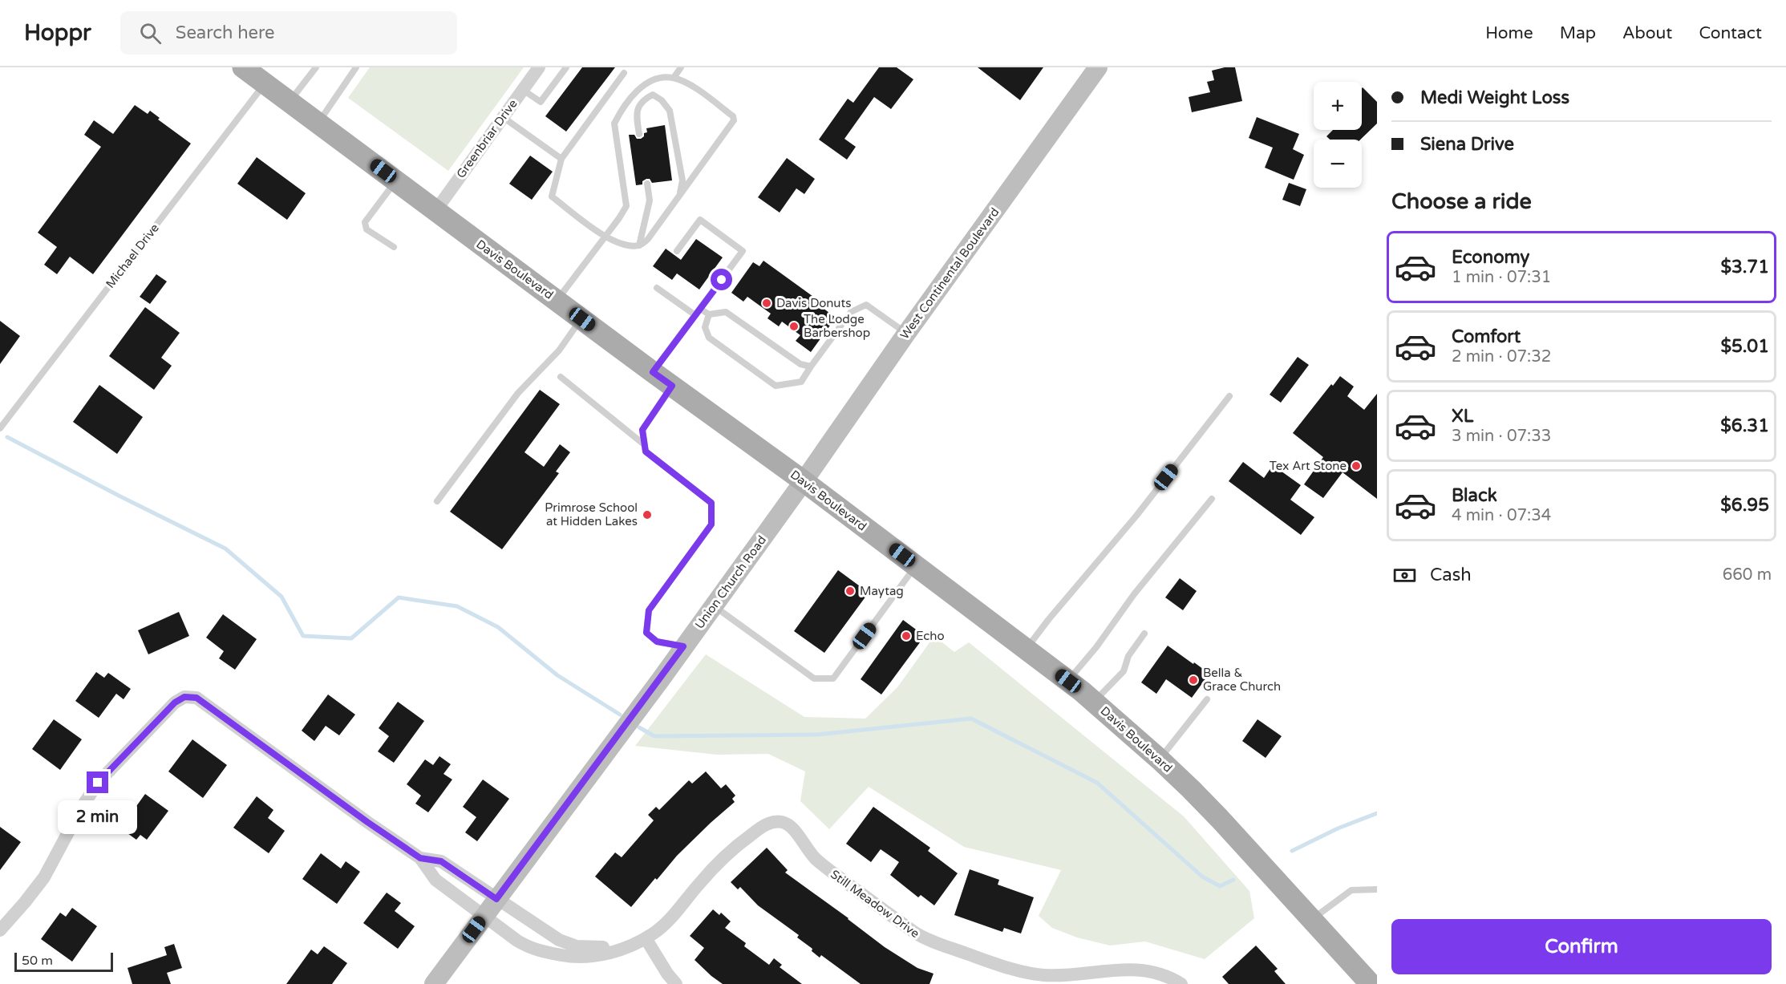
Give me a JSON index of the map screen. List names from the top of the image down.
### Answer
{
  "streets": {
    "main road": ["Davis Boulevard"],
    "street": [
      "Greenbriar Drive",
      "West Continental Boulevard",
      "Union Church Road",
      "Still Meadow Drive"
    ],
    "lane": ["Michael Drive"]
  },
  "crossings": [
    ["Greenbriar Drive", "Davis Boulevard"],
    ["Michael Drive", "Davis Boulevard"],
    ["Davis Boulevard", "West Continental Boulevard"],
    ["Davis Boulevard", "Union Church Road"],
    ["West Continental Boulevard", "Union Church Road"],
    ["Union Church Road", "Still Meadow Drive"]
  ],
  "places": [
    "Davis Donuts",
    "The Lodge Barbershop",
    "Tex Art Stone",
    "Primrose School at Hidden Lakes",
    "Maytag",
    "Echo",
    "Bella & Grace Church"
  ],
  "scale_bar": "50 m",
  "page": {
    "header": "Hoppr",
    "search": "Search here",
    "nav": [
      "Home",
      "Map",
      "About",
      "Contact"
    ],
    "banner": ["Medi Weight Loss", "Siena Drive"],
    "map_buttons": ["+", "−"],
    "heading": "Choose a ride",
    "list": [
      {
        "name": "Economy",
        "note": "1 min · 07:31",
        "value": "$3.71"
      },
      {
        "name": "Comfort",
        "note": "2 min · 07:32",
        "value": "$5.01"
      },
      {
        "name": "XL",
        "note": "3 min · 07:33",
        "value": "$6.31"
      },
      {
        "name": "Black",
        "note": "4 min · 07:34",
        "value": "$6.95"
      }
    ],
    "pay": ["Cash", "660 m"],
    "bubble": "2 min",
    "buttons": "Confirm",
    "scale": "50 m"
  }
}
